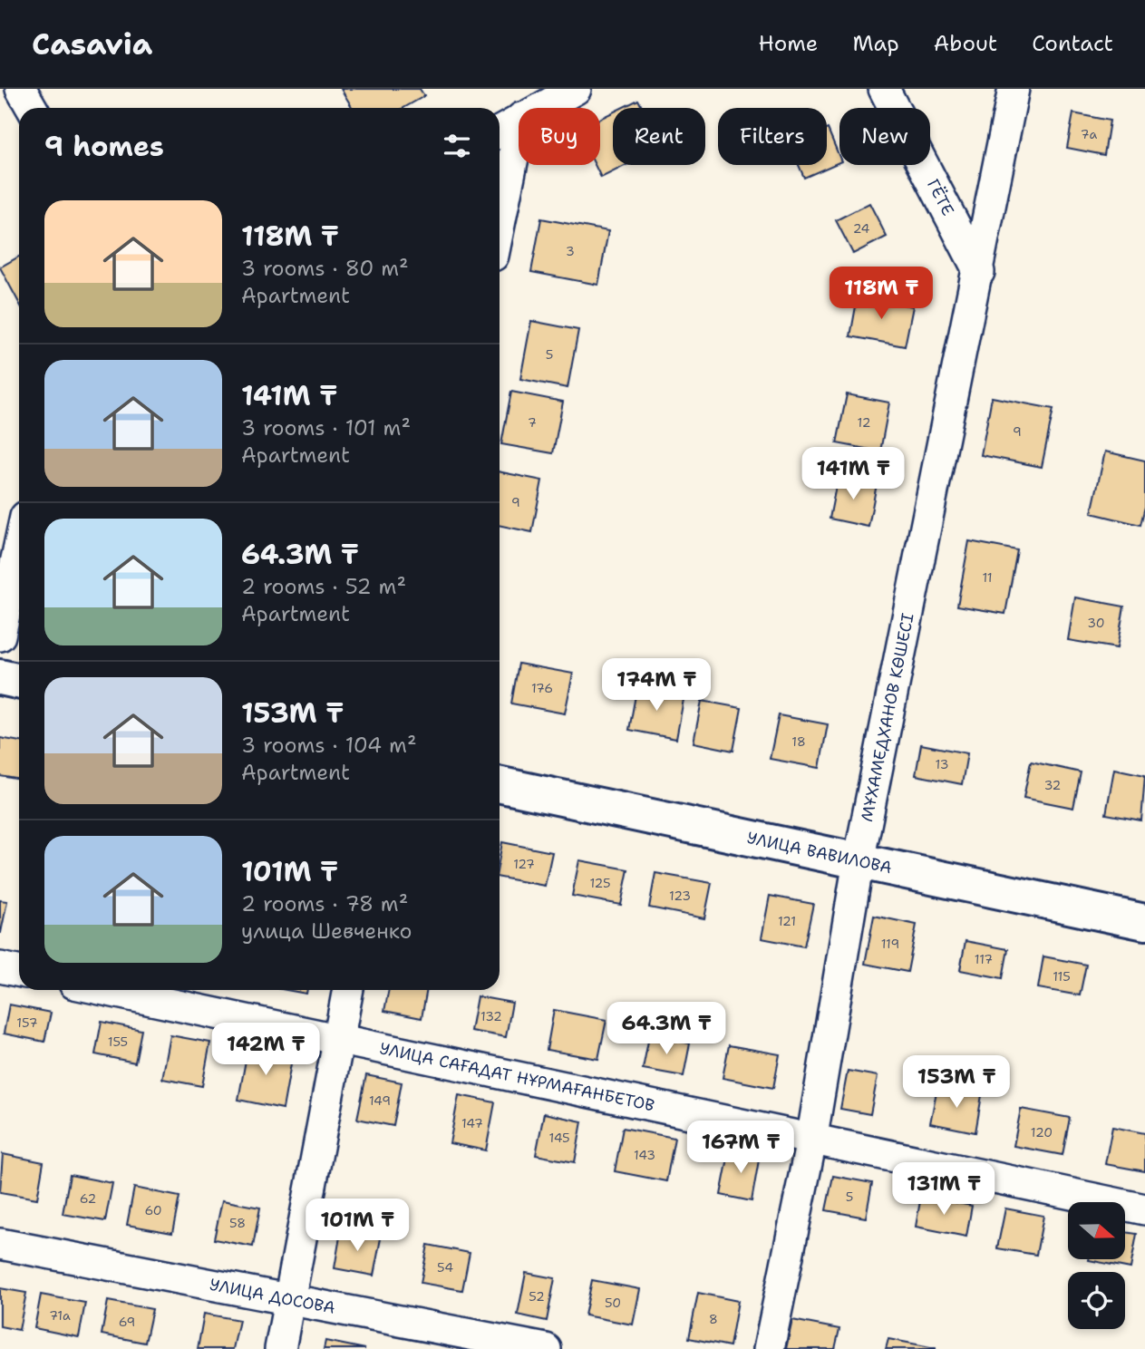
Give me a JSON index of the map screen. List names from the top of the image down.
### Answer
{
  "streets": {
    "street": [
      "ГЁТЕ",
      "МҰХАМЕДХАНОВ КӨШЕСІ",
      "УЛИЦА ВАВИЛОВА",
      "УЛИЦА САҒАДАТ НҰРМАҒАНБЕТОВ",
      "УЛИЦА ДОСОВА"
    ]
  },
  "crossings": [
    ["ГЁТЕ", "МҰХАМЕДХАНОВ КӨШЕСІ"],
    ["МҰХАМЕДХАНОВ КӨШЕСІ", "УЛИЦА ВАВИЛОВА"],
    ["МҰХАМЕДХАНОВ КӨШЕСІ", "УЛИЦА САҒАДАТ НҰРМАҒАНБЕТОВ"]
  ],
  "house_numbers": [
    "7а",
    "24",
    "3",
    "5",
    "7",
    "12",
    "9",
    "9",
    "11",
    "30",
    "176",
    "18",
    "13",
    "32",
    "127",
    "125",
    "123",
    "121",
    "119",
    "117",
    "115",
    "132",
    "157",
    "155",
    "149",
    "147",
    "120",
    "145",
    "143",
    "5",
    "62",
    "60",
    "58",
    "54",
    "52",
    "50",
    "71а",
    "8",
    "69"
  ],
  "north": "right",
  "page": {
    "header": "Casavia",
    "nav": [
      "Home",
      "Map",
      "About",
      "Contact"
    ],
    "chip": [
      "Buy",
      "Rent",
      "Filters",
      "New"
    ],
    "heading": "9 homes",
    "list": [
      {
        "name": "118M ₸",
        "note": "3 rooms · 80 m² · Apartment"
      },
      {
        "name": "141M ₸",
        "note": "3 rooms · 101 m² · Apartment"
      },
      {
        "name": "64.3M ₸",
        "note": "2 rooms · 52 m² · Apartment"
      },
      {
        "name": "153M ₸",
        "note": "3 rooms · 104 m² · Apartment"
      },
      {
        "name": "101M ₸",
        "note": "2 rooms · 78 m² · улица Шевченко"
      }
    ],
    "price": [
      "118M ₸",
      "141M ₸",
      "174M ₸",
      "64.3M ₸",
      "142M ₸",
      "153M ₸",
      "167M ₸",
      "131M ₸",
      "101M ₸"
    ]
  }
}
